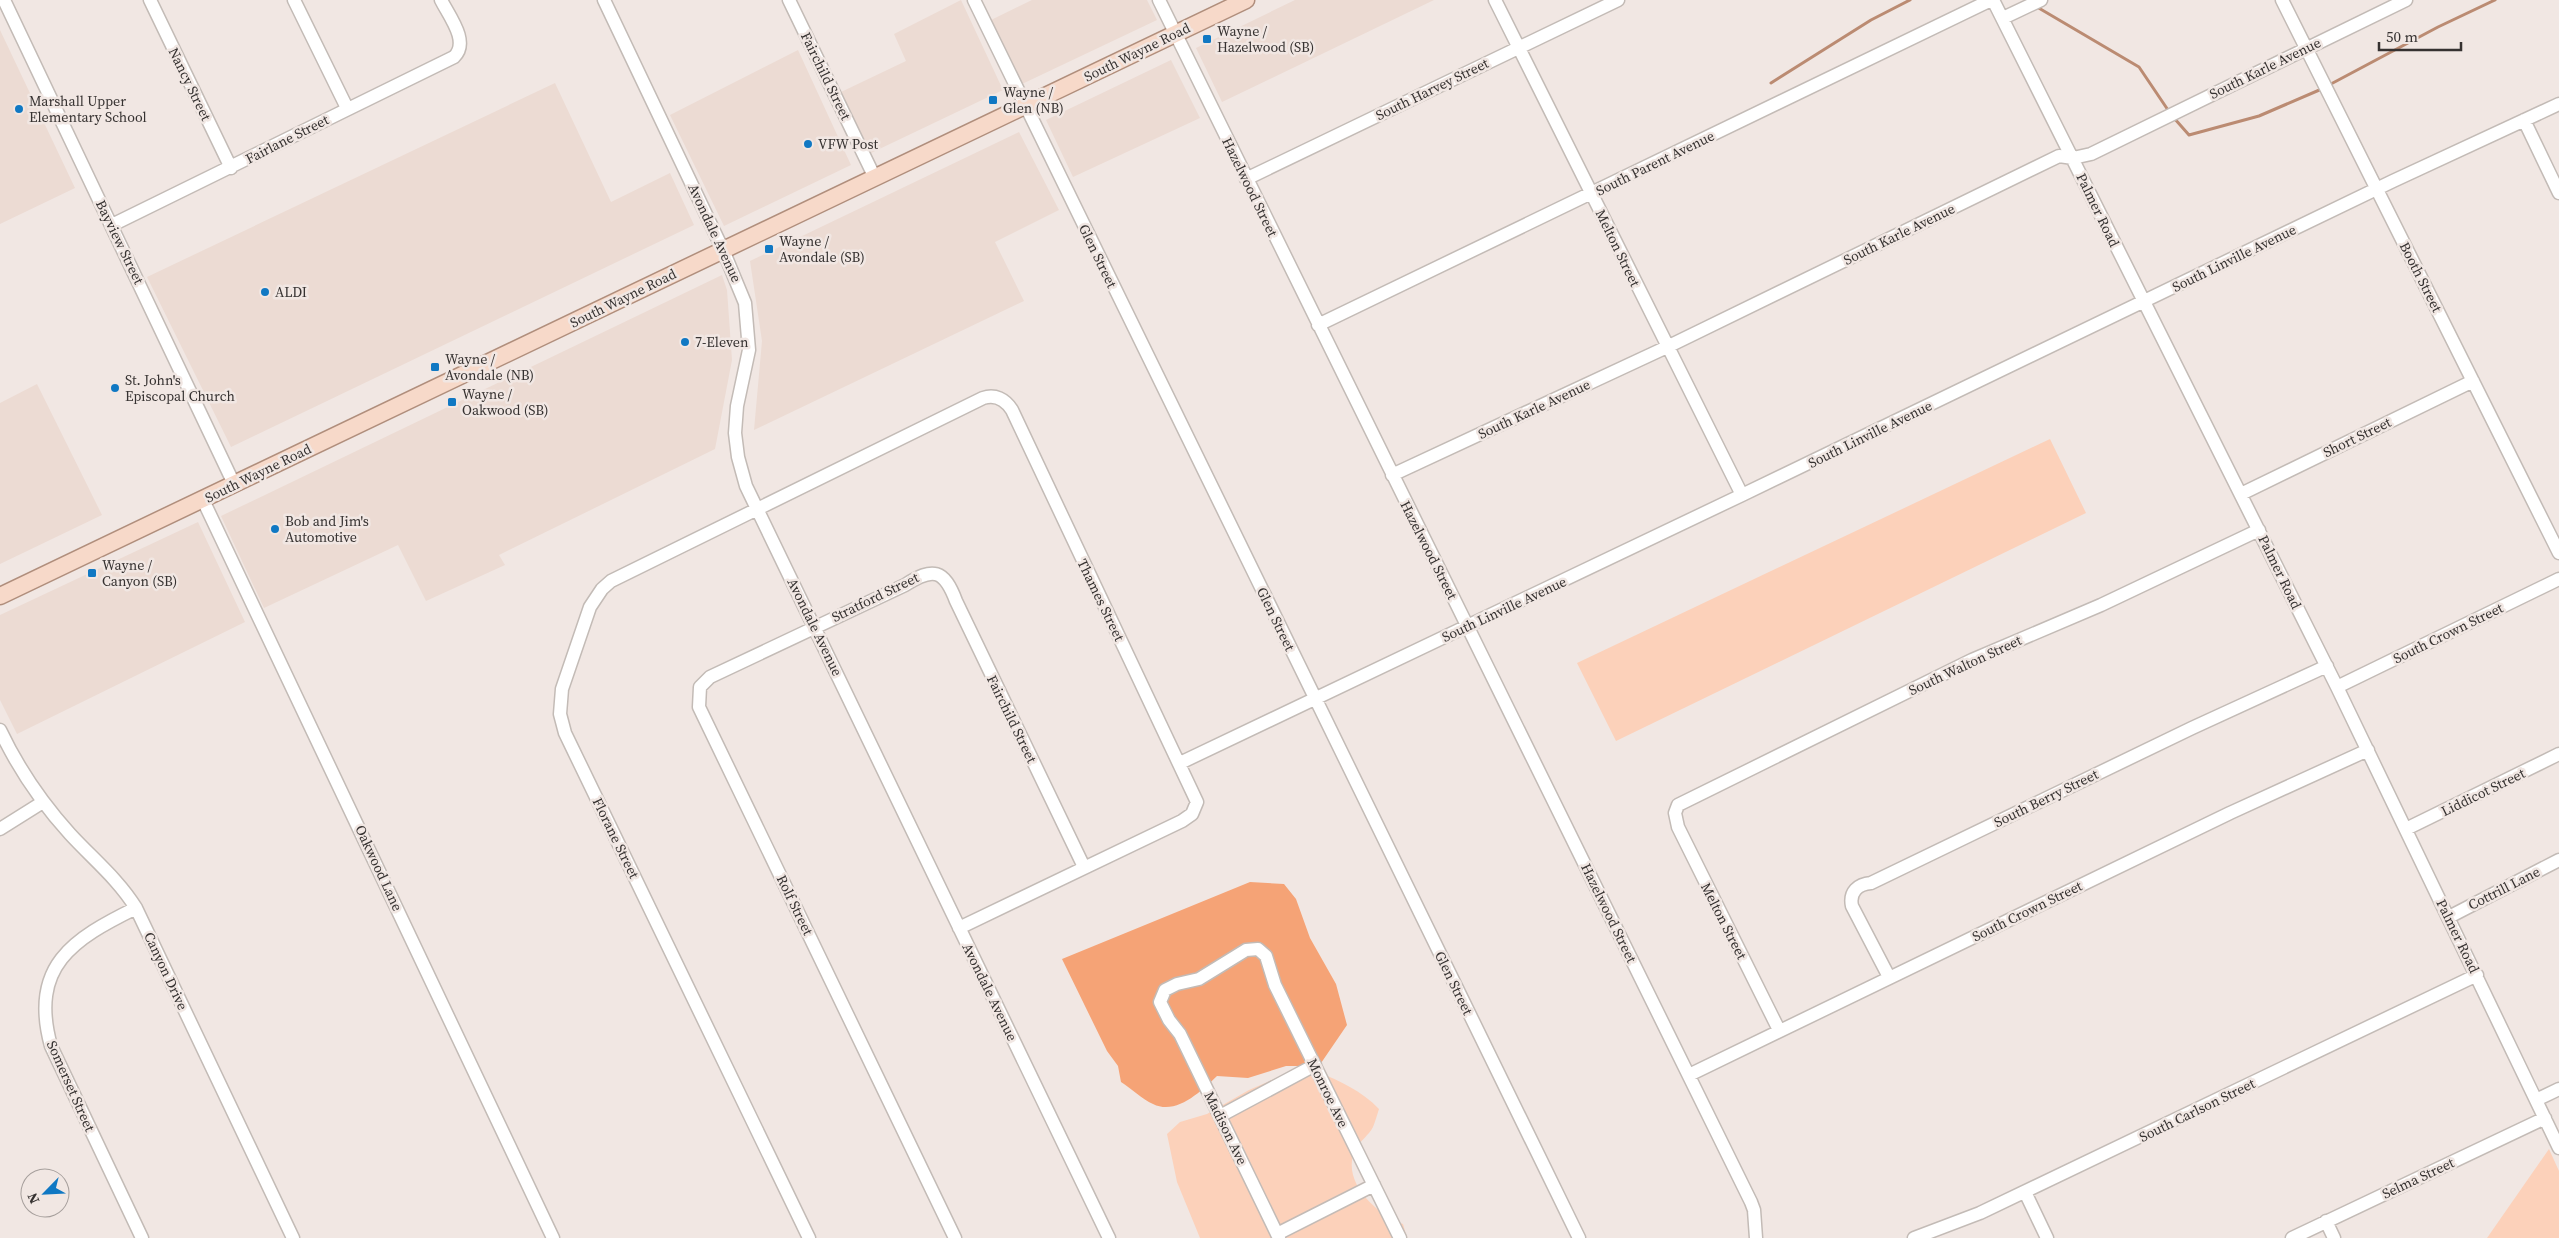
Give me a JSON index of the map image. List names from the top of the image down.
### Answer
{
  "streets": {
    "main road": ["South Wayne Road"],
    "street": [
      "South Karle Avenue",
      "Fairchild Street",
      "Nancy Street",
      "South Harvey Street",
      "Fairlane Street",
      "South Parent Avenue",
      "Hazelwood Street",
      "Palmer Road",
      "Avondale Avenue",
      "Bayview Street",
      "Melton Street",
      "Glen Street",
      "South Linville Avenue",
      "Booth Street",
      "Short Street",
      "Stratford Street",
      "Thames Street",
      "South Crown Street",
      "South Walton Street",
      "Liddicot Street",
      "South Berry Street",
      "Florane Street",
      "Oakwood Lane",
      "Cottrill Lane",
      "Rolf Street",
      "Canyon Drive",
      "Somerset Street",
      "Monroe Ave",
      "South Carlson Street",
      "Madison Ave",
      "Selma Street"
    ]
  },
  "crossings": [
    ["South Wayne Road", "Fairchild Street"],
    ["South Wayne Road", "Hazelwood Street"],
    ["South Wayne Road", "Avondale Avenue"],
    ["South Wayne Road", "Bayview Street"],
    ["South Wayne Road", "Glen Street"],
    ["South Wayne Road", "Oakwood Lane"],
    ["South Karle Avenue", "Hazelwood Street"],
    ["South Karle Avenue", "Palmer Road"],
    ["South Karle Avenue", "Melton Street"],
    ["South Karle Avenue", "Booth Street"],
    ["Fairchild Street", "Stratford Street"],
    ["Fairchild Street", "Thames Street"],
    ["Nancy Street", "Fairlane Street"],
    ["South Harvey Street", "Hazelwood Street"],
    ["South Harvey Street", "Melton Street"],
    ["Fairlane Street", "Bayview Street"],
    ["South Parent Avenue", "Hazelwood Street"],
    ["South Parent Avenue", "Palmer Road"],
    ["South Parent Avenue", "Melton Street"],
    ["Hazelwood Street", "South Linville Avenue"],
    ["Hazelwood Street", "South Crown Street"],
    ["Palmer Road", "South Linville Avenue"],
    ["Palmer Road", "Short Street"],
    ["Palmer Road", "South Crown Street"],
    ["Palmer Road", "South Walton Street"],
    ["Palmer Road", "Liddicot Street"],
    ["Palmer Road", "South Berry Street"],
    ["Palmer Road", "Cottrill Lane"],
    ["Palmer Road", "South Carlson Street"],
    ["Palmer Road", "Selma Street"],
    ["Avondale Avenue", "Stratford Street"],
    ["Avondale Avenue", "Thames Street"],
    ["Avondale Avenue", "Florane Street"],
    ["Avondale Avenue", "Rolf Street"],
    ["Melton Street", "South Linville Avenue"],
    ["Melton Street", "South Crown Street"],
    ["Melton Street", "South Walton Street"],
    ["Glen Street", "South Linville Avenue"],
    ["South Linville Avenue", "Booth Street"],
    ["South Linville Avenue", "Thames Street"],
    ["Booth Street", "Short Street"],
    ["Stratford Street", "Rolf Street"],
    ["Thames Street", "Florane Street"],
    ["South Crown Street", "South Berry Street"],
    ["Canyon Drive", "Somerset Street"],
    ["Monroe Ave", "Madison Ave"]
  ],
  "places": {
    "transit": [
      "Wayne / Hazelwood (SB)",
      "Wayne / Glen (NB)",
      "Wayne / Avondale (SB)",
      "Wayne / Avondale (NB)",
      "Wayne / Oakwood (SB)",
      "Wayne / Canyon (SB)"
    ],
    "other": [
      "Marshall Upper Elementary School",
      "VFW Post",
      "ALDI",
      "7-Eleven",
      "St. John's Episcopal Church",
      "Bob and Jim's Automotive"
    ]
  },
  "scale_bar": "50 m",
  "north": "bottom left"
}
